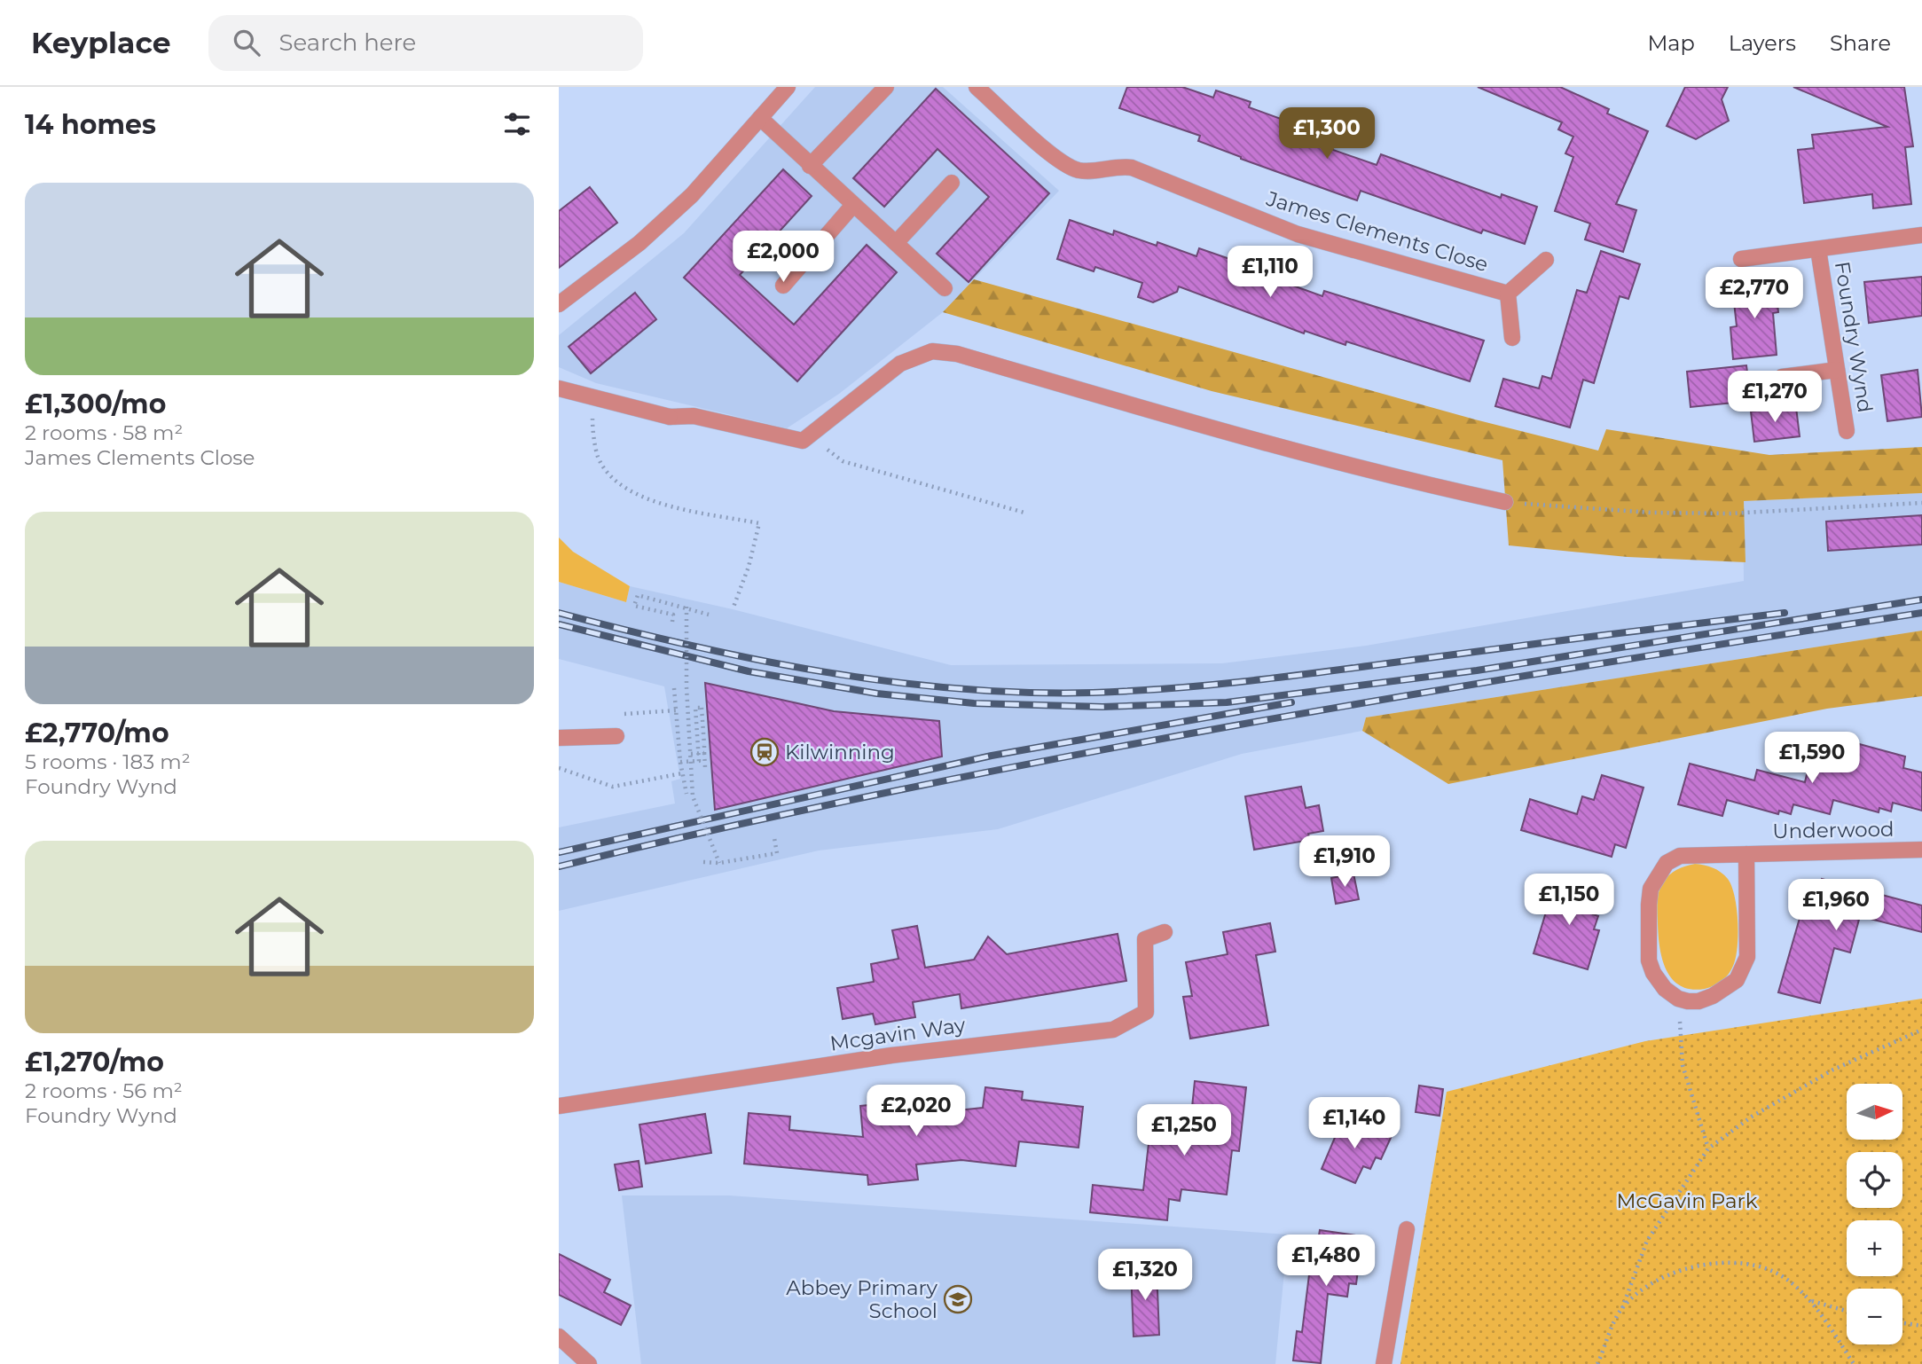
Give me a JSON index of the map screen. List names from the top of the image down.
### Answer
{
  "streets": {
    "street": [
      "James Clements Close",
      "Foundry Wynd",
      "Underwood",
      "Mcgavin Way"
    ]
  },
  "parks": ["McGavin Park"],
  "places": {
    "station": ["Kilwinning"],
    "school or university": ["Abbey Primary School"]
  },
  "north": "right",
  "page": {
    "header": "Keyplace",
    "search": "Search here",
    "nav": ["Map", "Layers", "Share"],
    "heading": "14 homes",
    "price": [
      "£1,300",
      "£2,000",
      "£1,110",
      "£2,770",
      "£1,270",
      "£1,590",
      "£1,910",
      "£1,150",
      "£1,960",
      "£2,020",
      "£1,140",
      "£1,250",
      "£1,480",
      "£1,320"
    ],
    "list": [
      {
        "name": "£1,300/mo",
        "note": "2 rooms · 58 m² · James Clements Close"
      },
      {
        "name": "£2,770/mo",
        "note": "5 rooms · 183 m² · Foundry Wynd"
      },
      {
        "name": "£1,270/mo",
        "note": "2 rooms · 56 m² · Foundry Wynd"
      }
    ],
    "map_buttons": ["+", "−"]
  }
}
